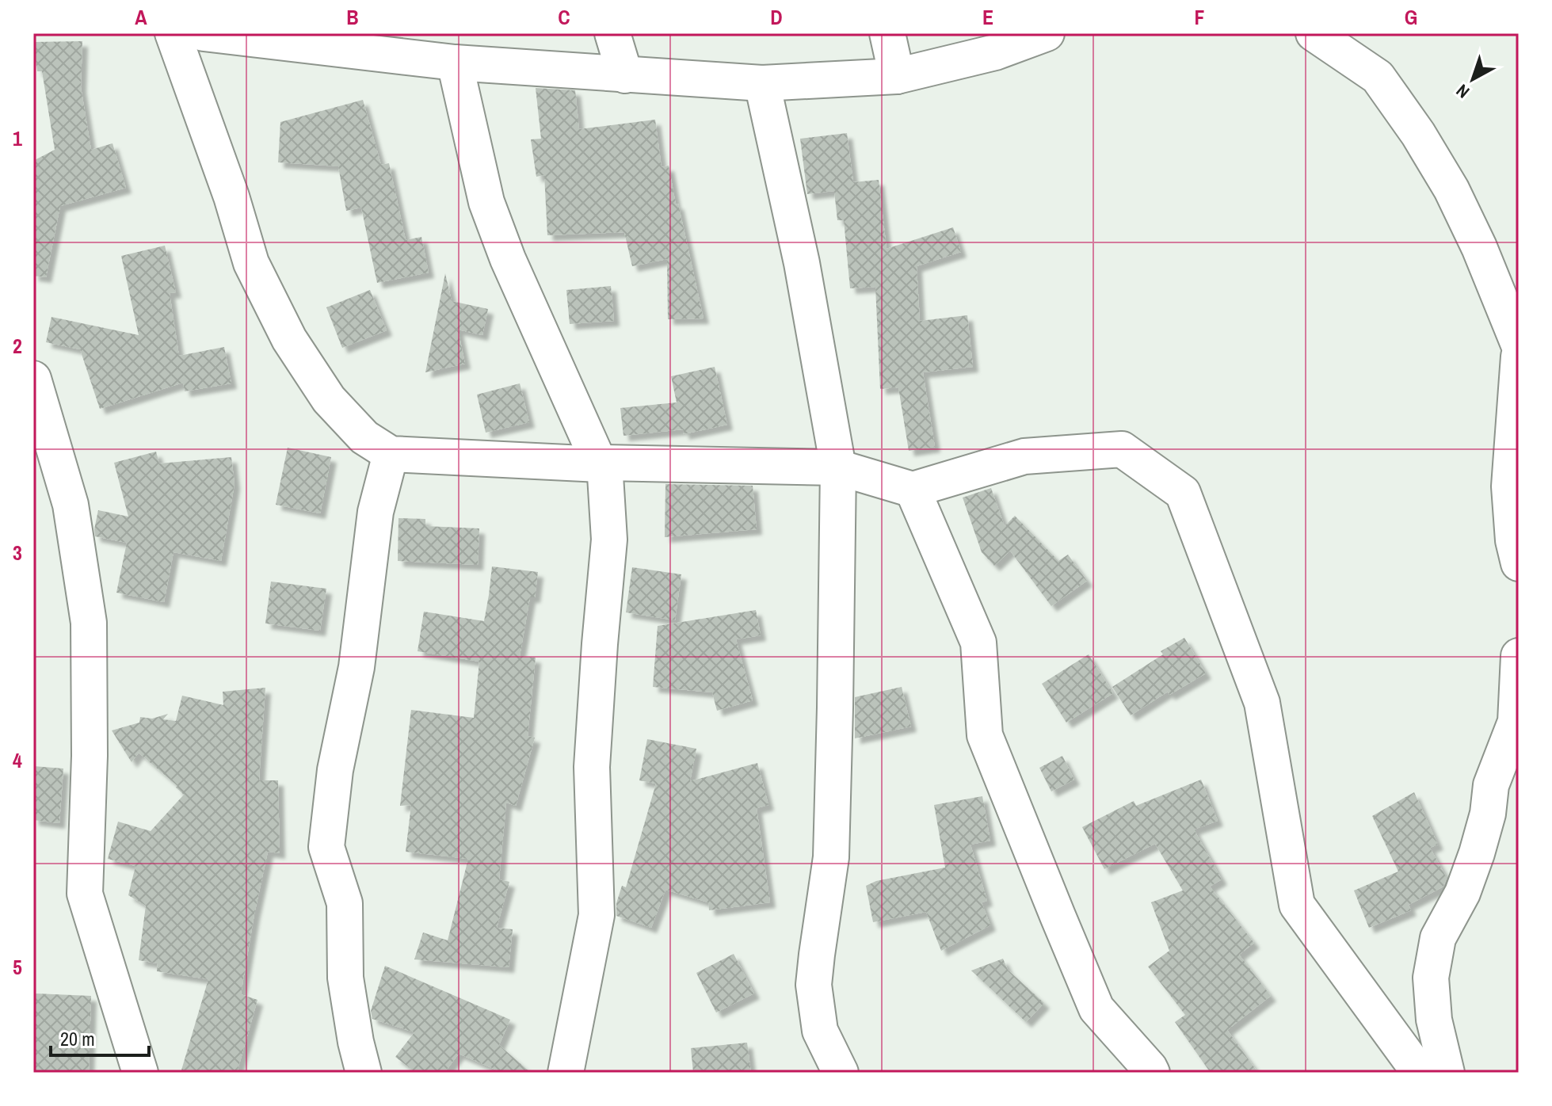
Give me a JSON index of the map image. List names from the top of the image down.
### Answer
{
  "scale_bar": "20 m",
  "north": "bottom left",
  "grid": {
    "columns": [
      "A",
      "B",
      "C",
      "D",
      "E",
      "F",
      "G"
    ],
    "rows": [
      "1",
      "2",
      "3",
      "4",
      "5"
    ]
  }
}
